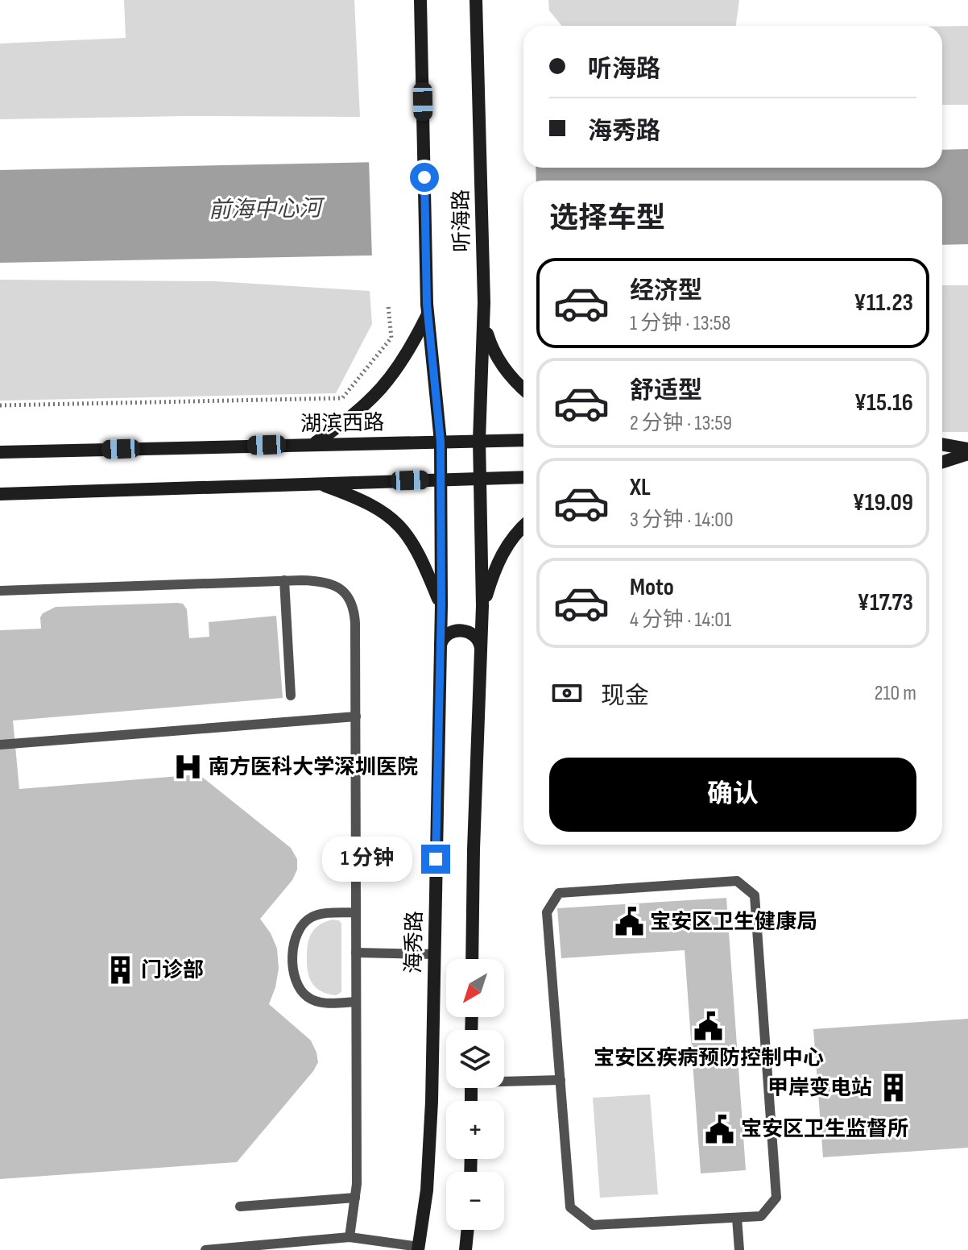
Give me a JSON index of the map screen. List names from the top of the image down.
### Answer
{
  "streets": {
    "main road": ["听海路", "湖滨西路", "海秀路"]
  },
  "crossings": [
    ["听海路", "湖滨西路"],
    ["听海路", "海秀路"],
    ["湖滨西路", "海秀路"]
  ],
  "water": ["前海中心河"],
  "places": {
    "hospital": ["南方医科大学深圳医院"],
    "public building": ["宝安区卫生健康局", "宝安区疾病预防控制中心", "宝安区卫生监督所"],
    "building": ["门诊部", "甲岸变电站"]
  },
  "north": "bottom left",
  "page": {
    "banner": ["听海路", "海秀路"],
    "heading": "选择车型",
    "list": [
      {
        "name": "经济型",
        "note": "1 分钟 · 13:58",
        "value": "¥11.23"
      },
      {
        "name": "舒适型",
        "note": "2 分钟 · 13:59",
        "value": "¥15.16"
      },
      {
        "name": "XL",
        "note": "3 分钟 · 14:00",
        "value": "¥19.09"
      },
      {
        "name": "Moto",
        "note": "4 分钟 · 14:01",
        "value": "¥17.73"
      }
    ],
    "pay": ["现金", "210 m"],
    "buttons": "确认",
    "bubble": "1 分钟",
    "map_buttons": ["+", "−"]
  }
}
